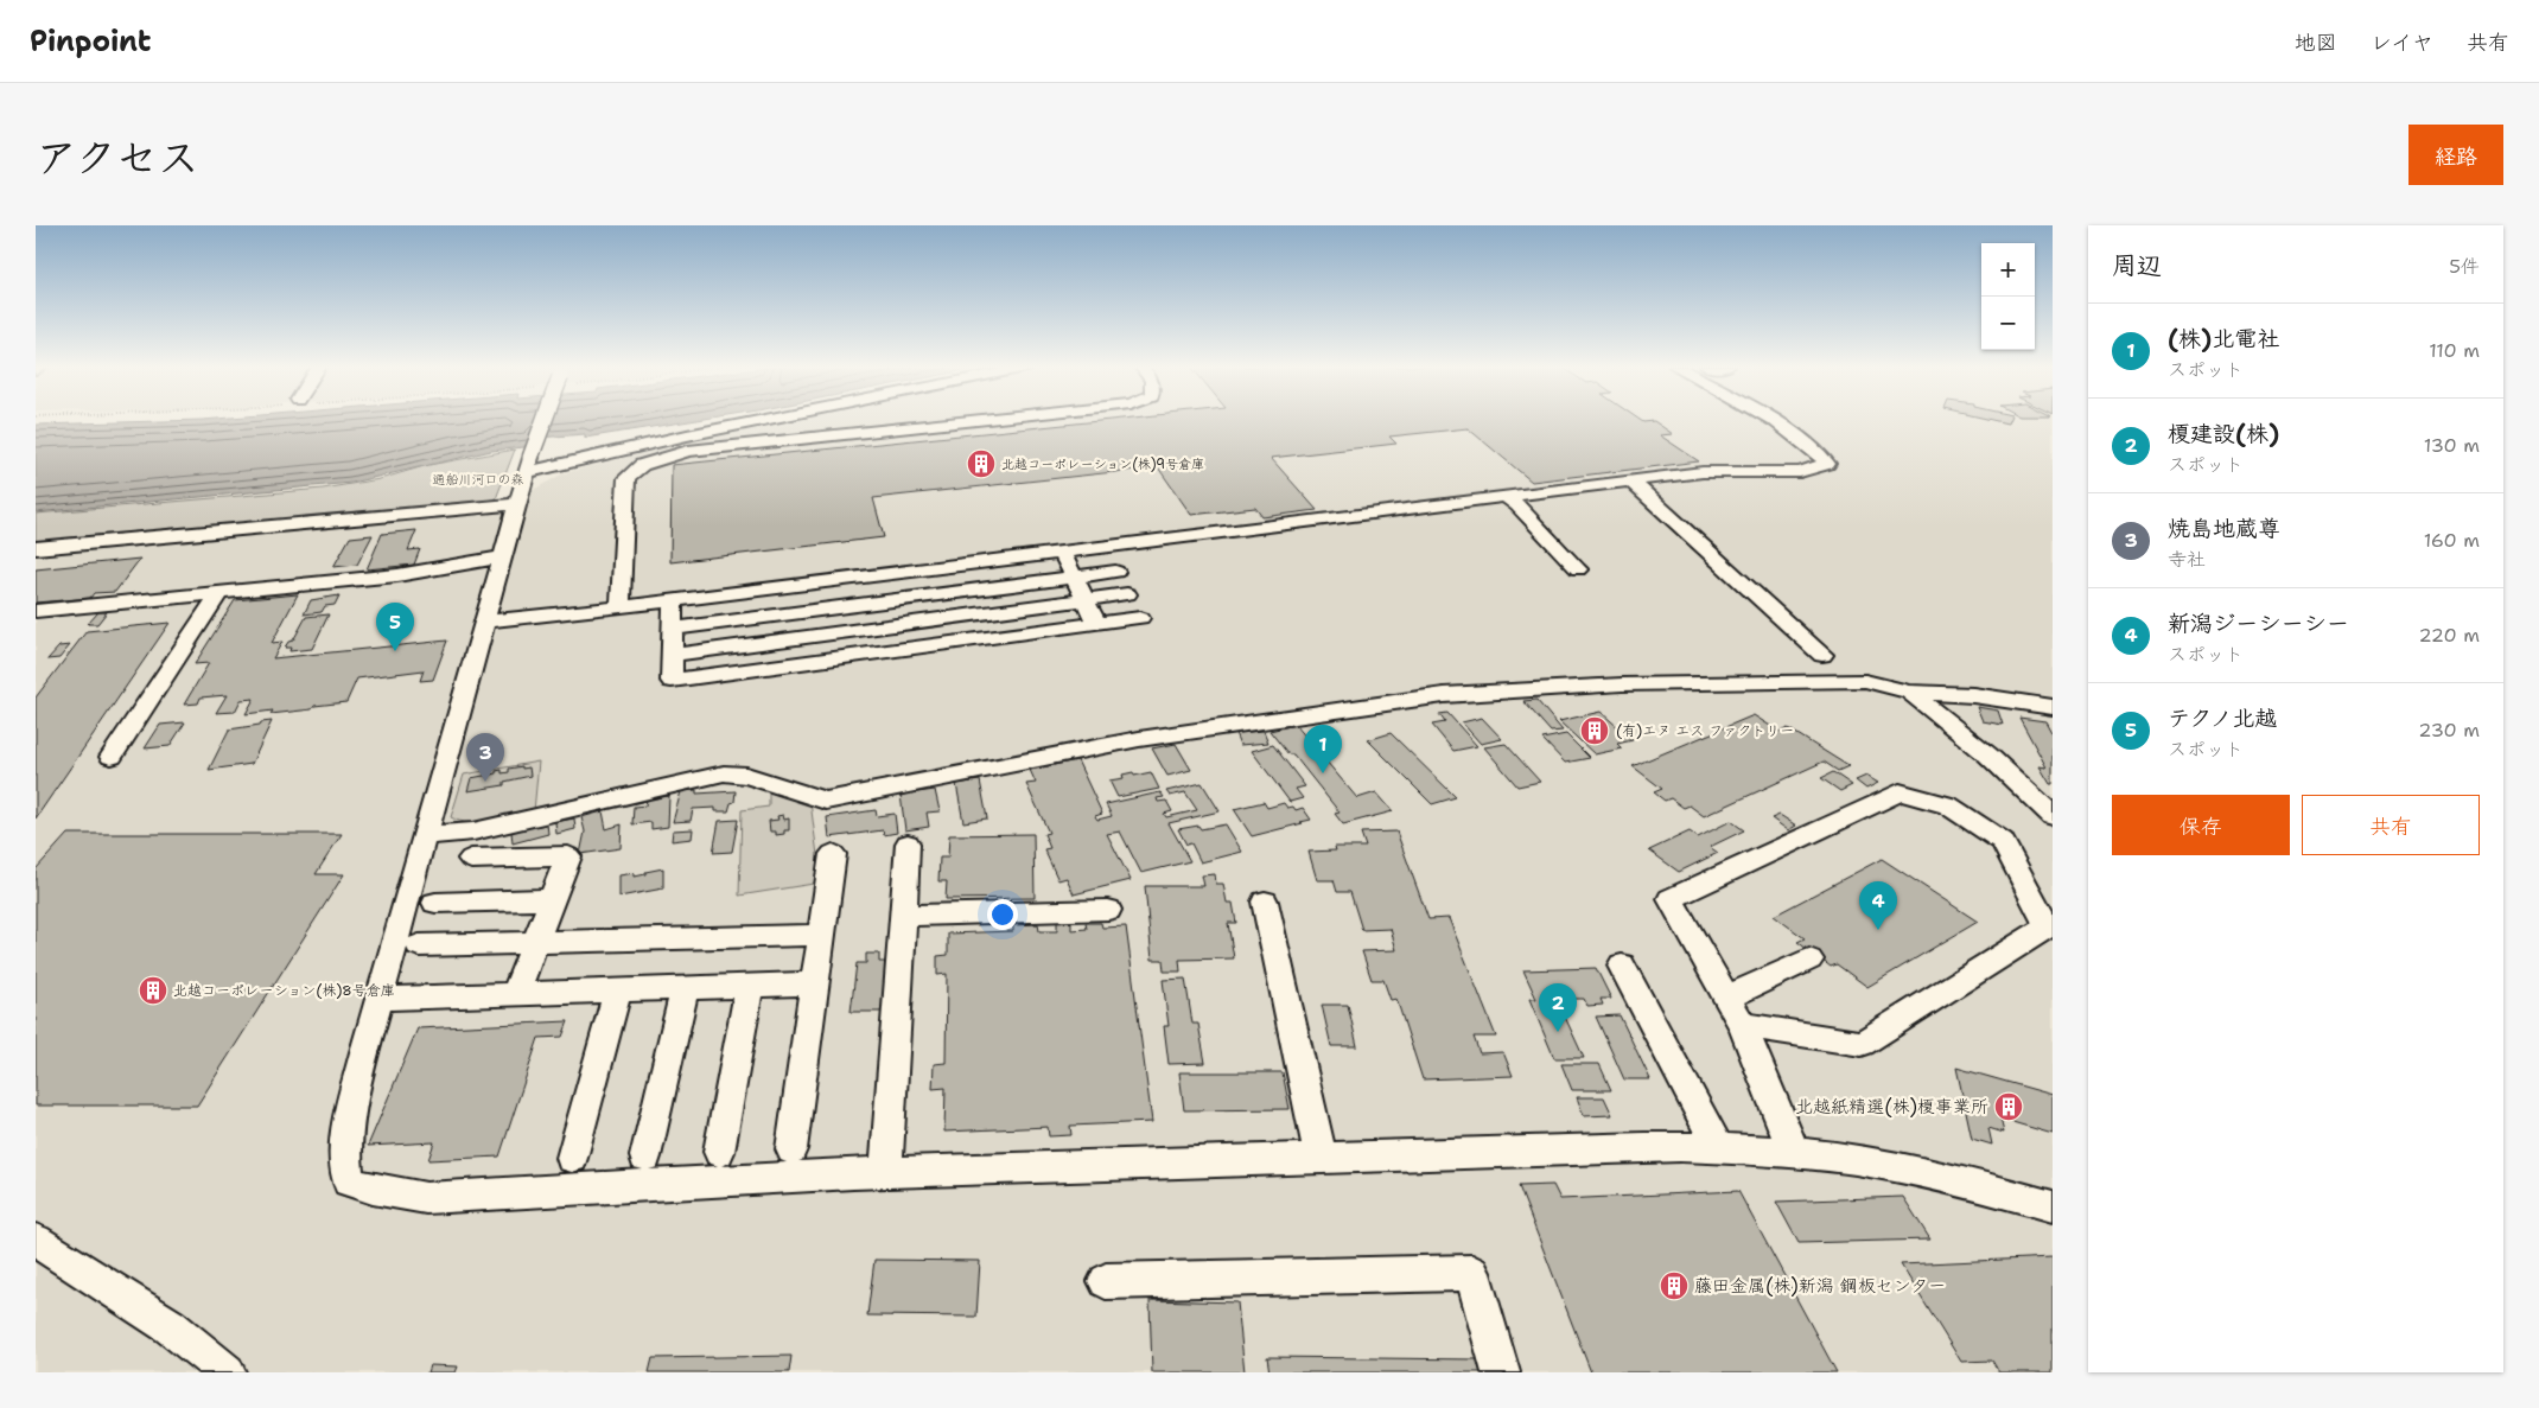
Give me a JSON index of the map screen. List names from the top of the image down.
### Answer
{
  "parks": ["通船川河口の森"],
  "places": {
    "building": [
      "北越コーポレーション(株)9号倉庫",
      "(有)エヌ エス ファクトリー",
      "北越コーポレーション(株)8号倉庫",
      "北越紙精選(株)榎事業所",
      "藤田金属(株)新潟 鋼板センター"
    ]
  },
  "page": {
    "header": "Pinpoint",
    "nav": ["地図", "レイヤ", "共有"],
    "title": "アクセス",
    "buttons": [
      "経路",
      ["保存", "共有"]
    ],
    "heading": ["周辺", "5件"],
    "map_buttons": ["+", "−"],
    "list": [
      {
        "mark": "1",
        "name": "(株)北電社",
        "note": "スポット",
        "value": "110 m"
      },
      {
        "mark": "2",
        "name": "榎建設(株)",
        "note": "スポット",
        "value": "130 m"
      },
      {
        "mark": "3",
        "name": "焼島地蔵尊",
        "note": "寺社",
        "value": "160 m"
      },
      {
        "mark": "4",
        "name": "新潟ジーシーシー",
        "note": "スポット",
        "value": "220 m"
      },
      {
        "mark": "5",
        "name": "テクノ北越",
        "note": "スポット",
        "value": "230 m"
      }
    ],
    "pins": [
      "5",
      "1",
      "3",
      "4",
      "2"
    ]
  }
}
